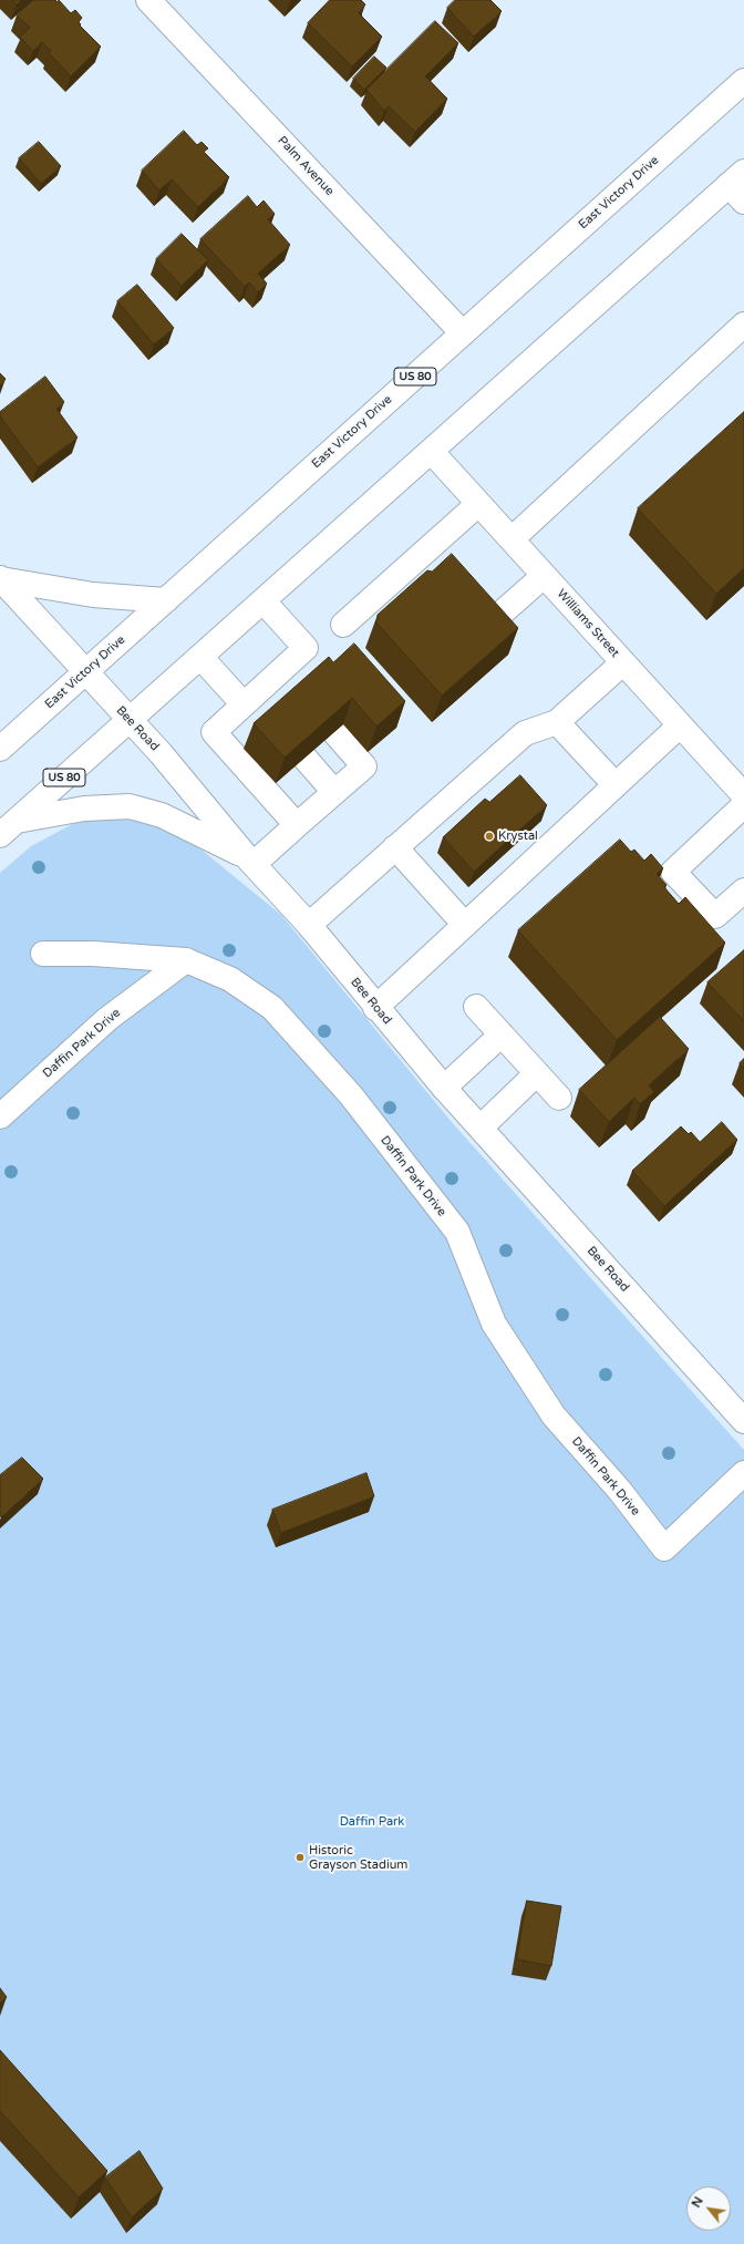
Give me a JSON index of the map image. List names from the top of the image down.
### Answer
{
  "streets": {
    "main road": [
      "Palm Avenue",
      "East Victory Drive",
      "US 80",
      "Williams Street",
      "Bee Road",
      "Daffin Park Drive"
    ]
  },
  "crossings": [
    ["Palm Avenue", "East Victory Drive"],
    ["East Victory Drive", "Bee Road"],
    ["US 80", "Williams Street"],
    ["US 80", "Bee Road"]
  ],
  "parks": ["Daffin Park"],
  "places": ["Krystal", "Historic Grayson Stadium"],
  "north": "top left"
}
